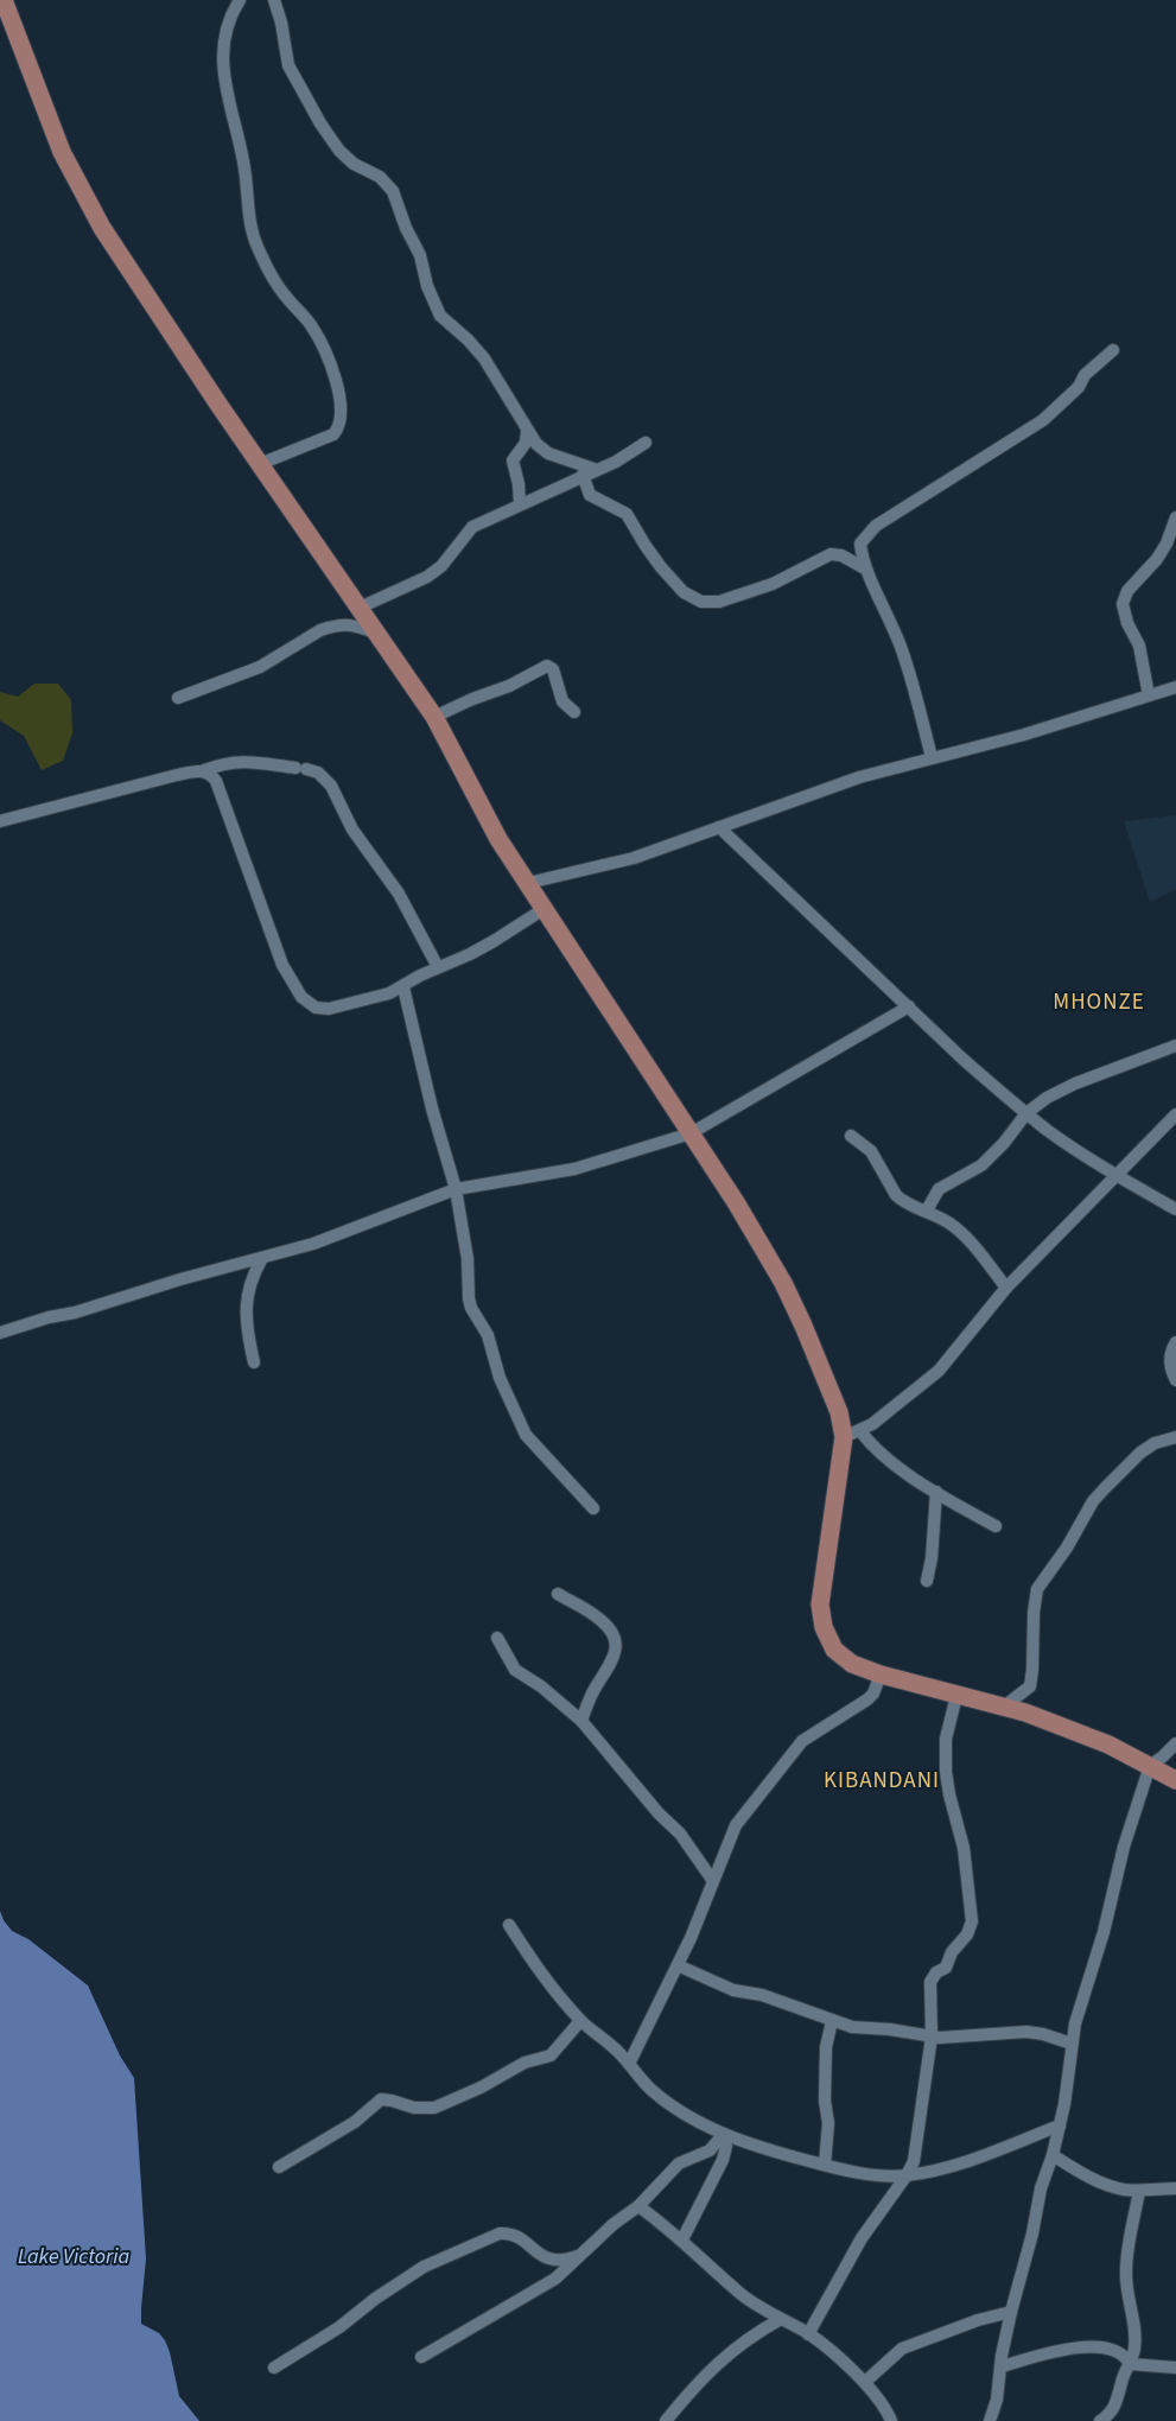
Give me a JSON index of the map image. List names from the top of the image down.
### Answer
{
  "districts": ["MHONZE", "KIBANDANI"],
  "water": ["Lake Victoria"]
}
